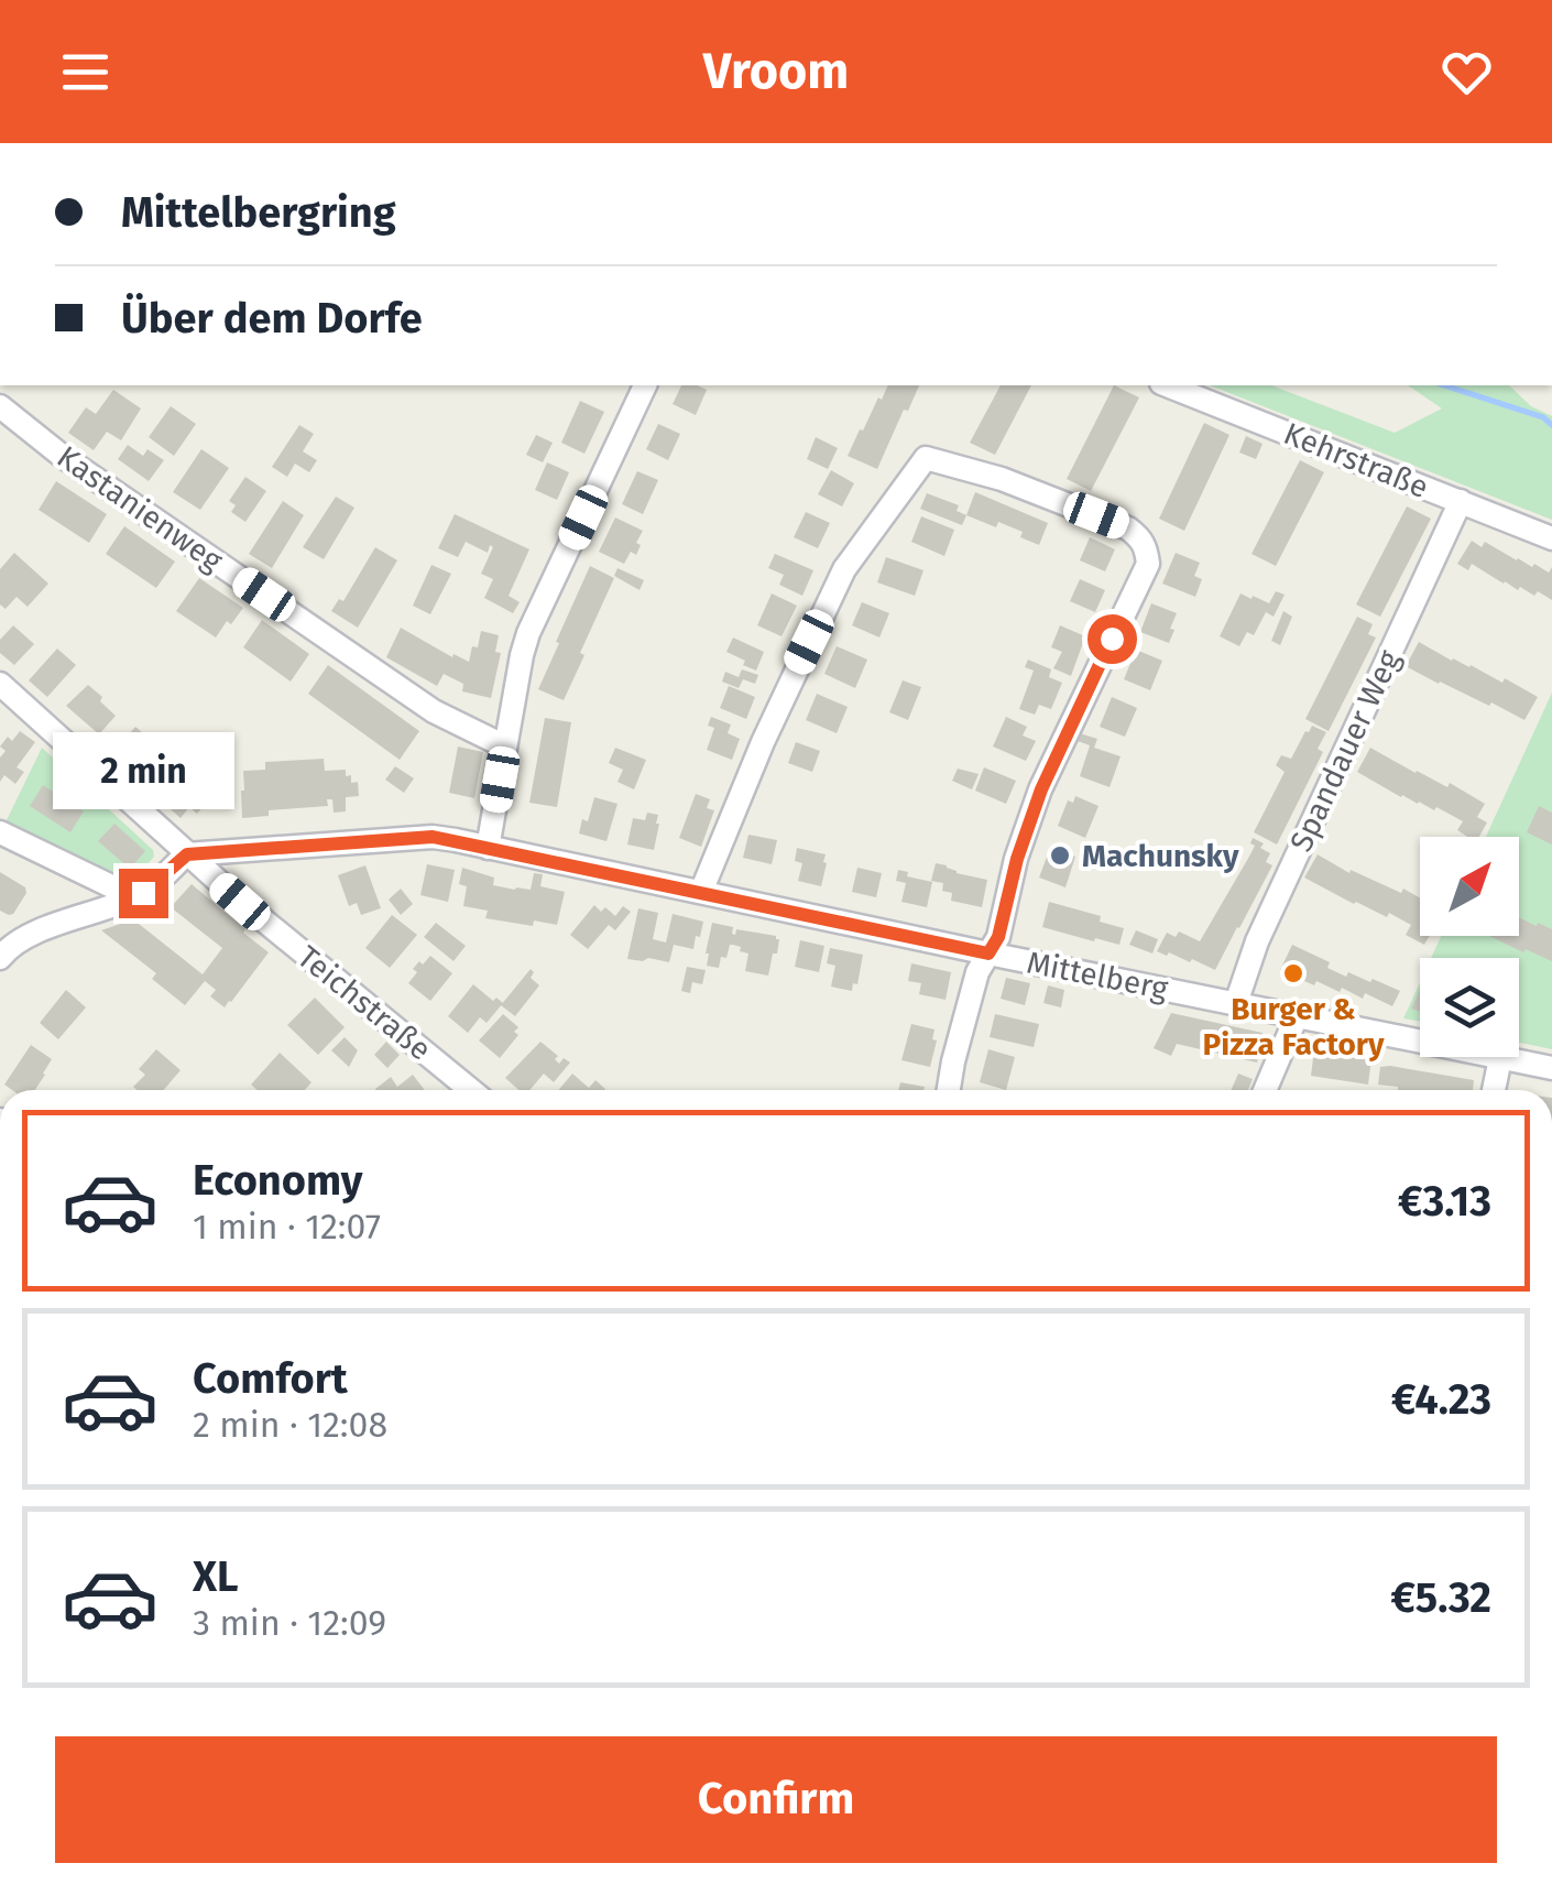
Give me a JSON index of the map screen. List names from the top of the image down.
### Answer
{
  "streets": {
    "street": [
      "Kehrstraße",
      "Kastanienweg",
      "Spandauer Weg",
      "Mittelberg",
      "Teichstraße"
    ]
  },
  "crossings": [
    ["Kehrstraße", "Spandauer Weg"],
    ["Spandauer Weg", "Mittelberg"],
    ["Mittelberg", "Teichstraße"]
  ],
  "places": ["Machunsky", "Burger & Pizza Factory"],
  "north": "top right",
  "page": {
    "header": "Vroom",
    "banner": ["Mittelbergring", "Über dem Dorfe"],
    "bubble": "2 min",
    "list": [
      {
        "name": "Economy",
        "note": "1 min · 12:07",
        "value": "€3.13"
      },
      {
        "name": "Comfort",
        "note": "2 min · 12:08",
        "value": "€4.23"
      },
      {
        "name": "XL",
        "note": "3 min · 12:09",
        "value": "€5.32"
      }
    ],
    "buttons": "Confirm"
  }
}
